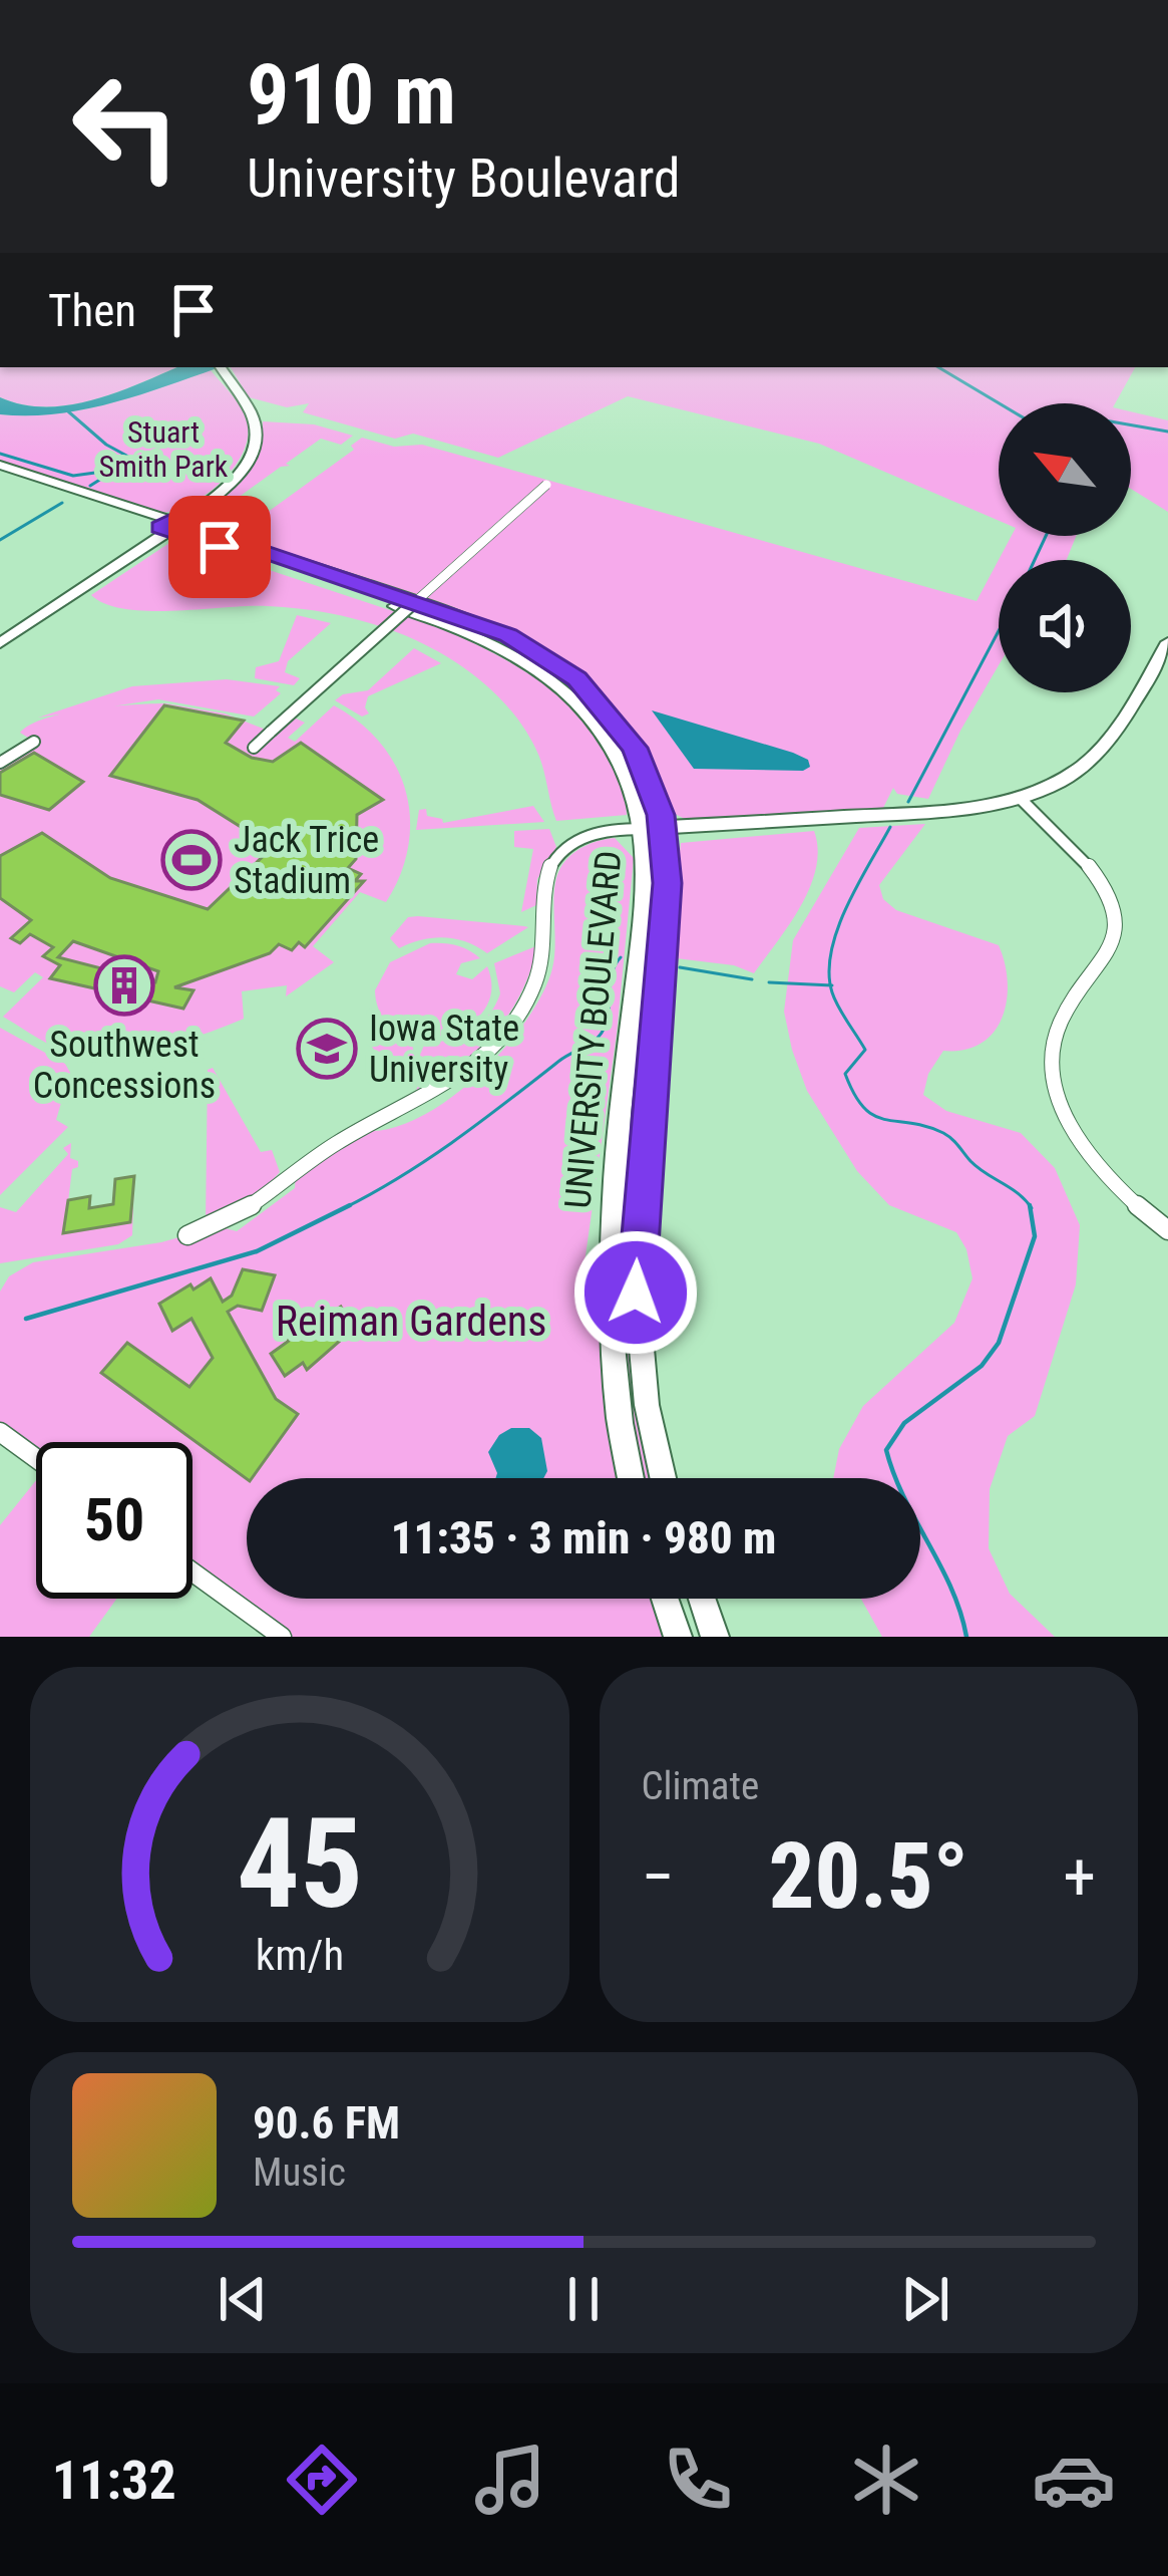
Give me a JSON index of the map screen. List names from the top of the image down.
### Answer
{
  "streets": {
    "main road": ["UNIVERSITY BOULEVARD"]
  },
  "parks": ["Stuart Smith Park", "Reiman Gardens"],
  "places": {
    "sports": ["Jack Trice Stadium"],
    "building": ["Southwest Concessions"],
    "school or university": ["Iowa State University"]
  },
  "north": "top left",
  "page": {
    "turn": ["910 m", "University Boulevard"],
    "then": "Then",
    "limit": "50",
    "trip": "11:35 · 3 min · 980 m",
    "tile": "Climate",
    "heat": ["−", "20.5°", "+"],
    "song": ["90.6 FM", "Music"],
    "tabs": "11:32",
    "gauge": ["45", "km/h"]
  }
}
